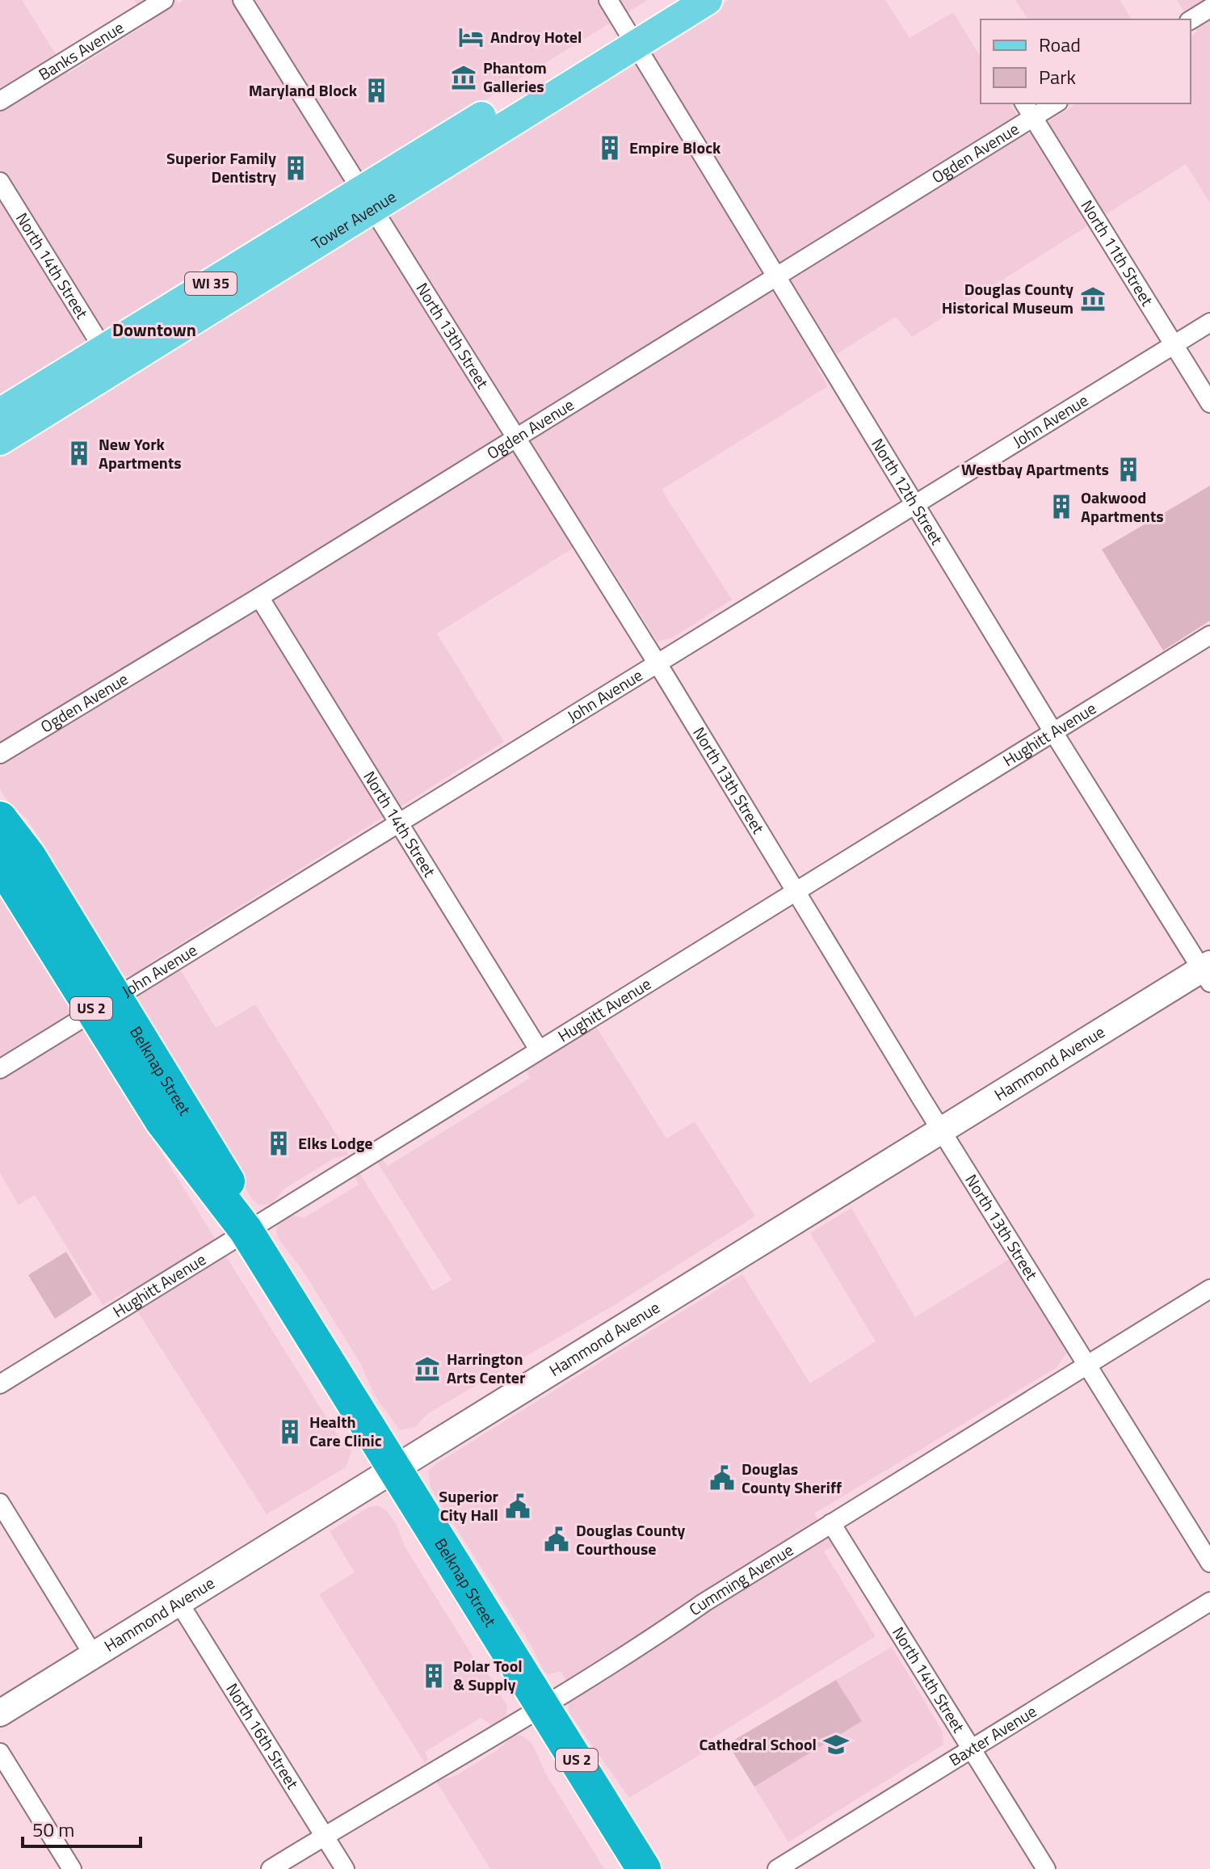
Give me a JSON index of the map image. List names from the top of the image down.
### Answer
{
  "streets": {
    "highway": ["US 2", "Belknap Street"],
    "main road": ["Tower Avenue", "WI 35"],
    "street": [
      "Banks Avenue",
      "Ogden Avenue",
      "North 11th Street",
      "North 14th Street",
      "North 13th Street",
      "John Avenue",
      "North 12th Street",
      "Hughitt Avenue",
      "Hammond Avenue",
      "Cumming Avenue",
      "North 16th Street",
      "Baxter Avenue"
    ]
  },
  "crossings": [
    ["Ogden Avenue", "North 11th Street"],
    ["Ogden Avenue", "North 14th Street"],
    ["Ogden Avenue", "North 13th Street"],
    ["Ogden Avenue", "North 12th Street"],
    ["Tower Avenue", "North 14th Street"],
    ["Tower Avenue", "North 13th Street"],
    ["Tower Avenue", "North 12th Street"],
    ["North 11th Street", "John Avenue"],
    ["North 14th Street", "John Avenue"],
    ["North 14th Street", "Hughitt Avenue"],
    ["North 14th Street", "Cumming Avenue"],
    ["North 14th Street", "Baxter Avenue"],
    ["North 13th Street", "John Avenue"],
    ["North 13th Street", "Hughitt Avenue"],
    ["North 13th Street", "Hammond Avenue"],
    ["North 13th Street", "Cumming Avenue"],
    ["John Avenue", "North 12th Street"],
    ["John Avenue", "Belknap Street"],
    ["North 12th Street", "Hughitt Avenue"],
    ["North 12th Street", "Hammond Avenue"],
    ["Hughitt Avenue", "Belknap Street"],
    ["Hammond Avenue", "Belknap Street"],
    ["Hammond Avenue", "North 16th Street"],
    ["Belknap Street", "Cumming Avenue"],
    ["Cumming Avenue", "North 16th Street"]
  ],
  "districts": ["Downtown"],
  "places": {
    "hotel": ["Androy Hotel"],
    "museum": ["Phantom Galleries", "Douglas County Historical Museum", "Harrington Arts Center"],
    "building": [
      "Maryland Block",
      "Empire Block",
      "Superior Family Dentistry",
      "New York Apartments",
      "Westbay Apartments",
      "Oakwood Apartments",
      "Elks Lodge",
      "Health Care Clinic",
      "Polar Tool & Supply"
    ],
    "public building": ["Douglas County Sheriff", "Superior City Hall", "Douglas County Courthouse"],
    "school or university": ["Cathedral School"]
  },
  "legend": ["Road", "Park"],
  "scale_bar": "50 m"
}
